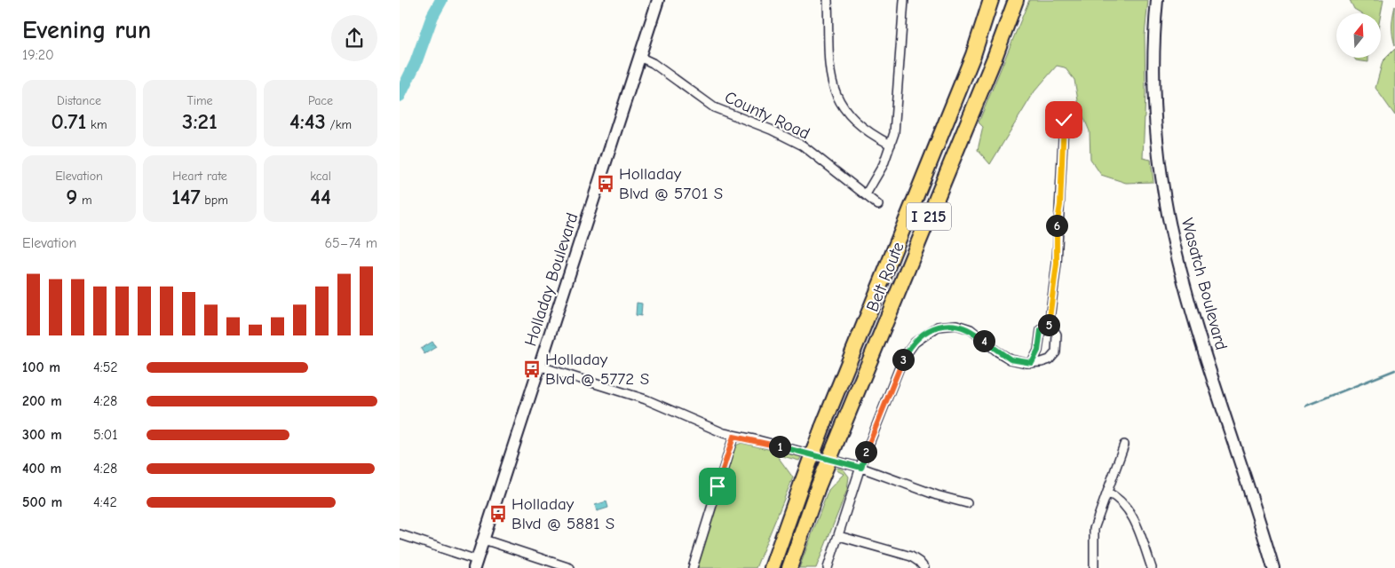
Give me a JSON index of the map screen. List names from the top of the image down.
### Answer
{
  "streets": {
    "highway": ["I 215", "Belt Route"],
    "main road": ["Holladay Boulevard", "Wasatch Boulevard"],
    "street": ["County Road"]
  },
  "crossings": [
    ["County Road", "Holladay Boulevard"]
  ],
  "places": {
    "bus stop": ["Holladay Blvd @ 5701 S", "Holladay Blvd @ 5772 S", "Holladay Blvd @ 5881 S"]
  },
  "north": "top",
  "page": {
    "heading": ["Evening run", "19:20"],
    "stats": [
      ["Distance", "0.71 km"],
      ["Time", "3:21"],
      ["Pace", "4:43 /km"],
      ["Elevation", "9 m"],
      ["Heart rate", "147 bpm"],
      ["kcal", "44"]
    ],
    "pins": [
      "6",
      "5",
      "4",
      "3",
      "1",
      "2"
    ],
    "chart": ["Elevation", "65–74 m"],
    "list": [
      {
        "name": "100 m",
        "note": "4:52"
      },
      {
        "name": "200 m",
        "note": "4:28"
      },
      {
        "name": "300 m",
        "note": "5:01"
      },
      {
        "name": "400 m",
        "note": "4:28"
      },
      {
        "name": "500 m",
        "note": "4:42"
      }
    ]
  }
}
